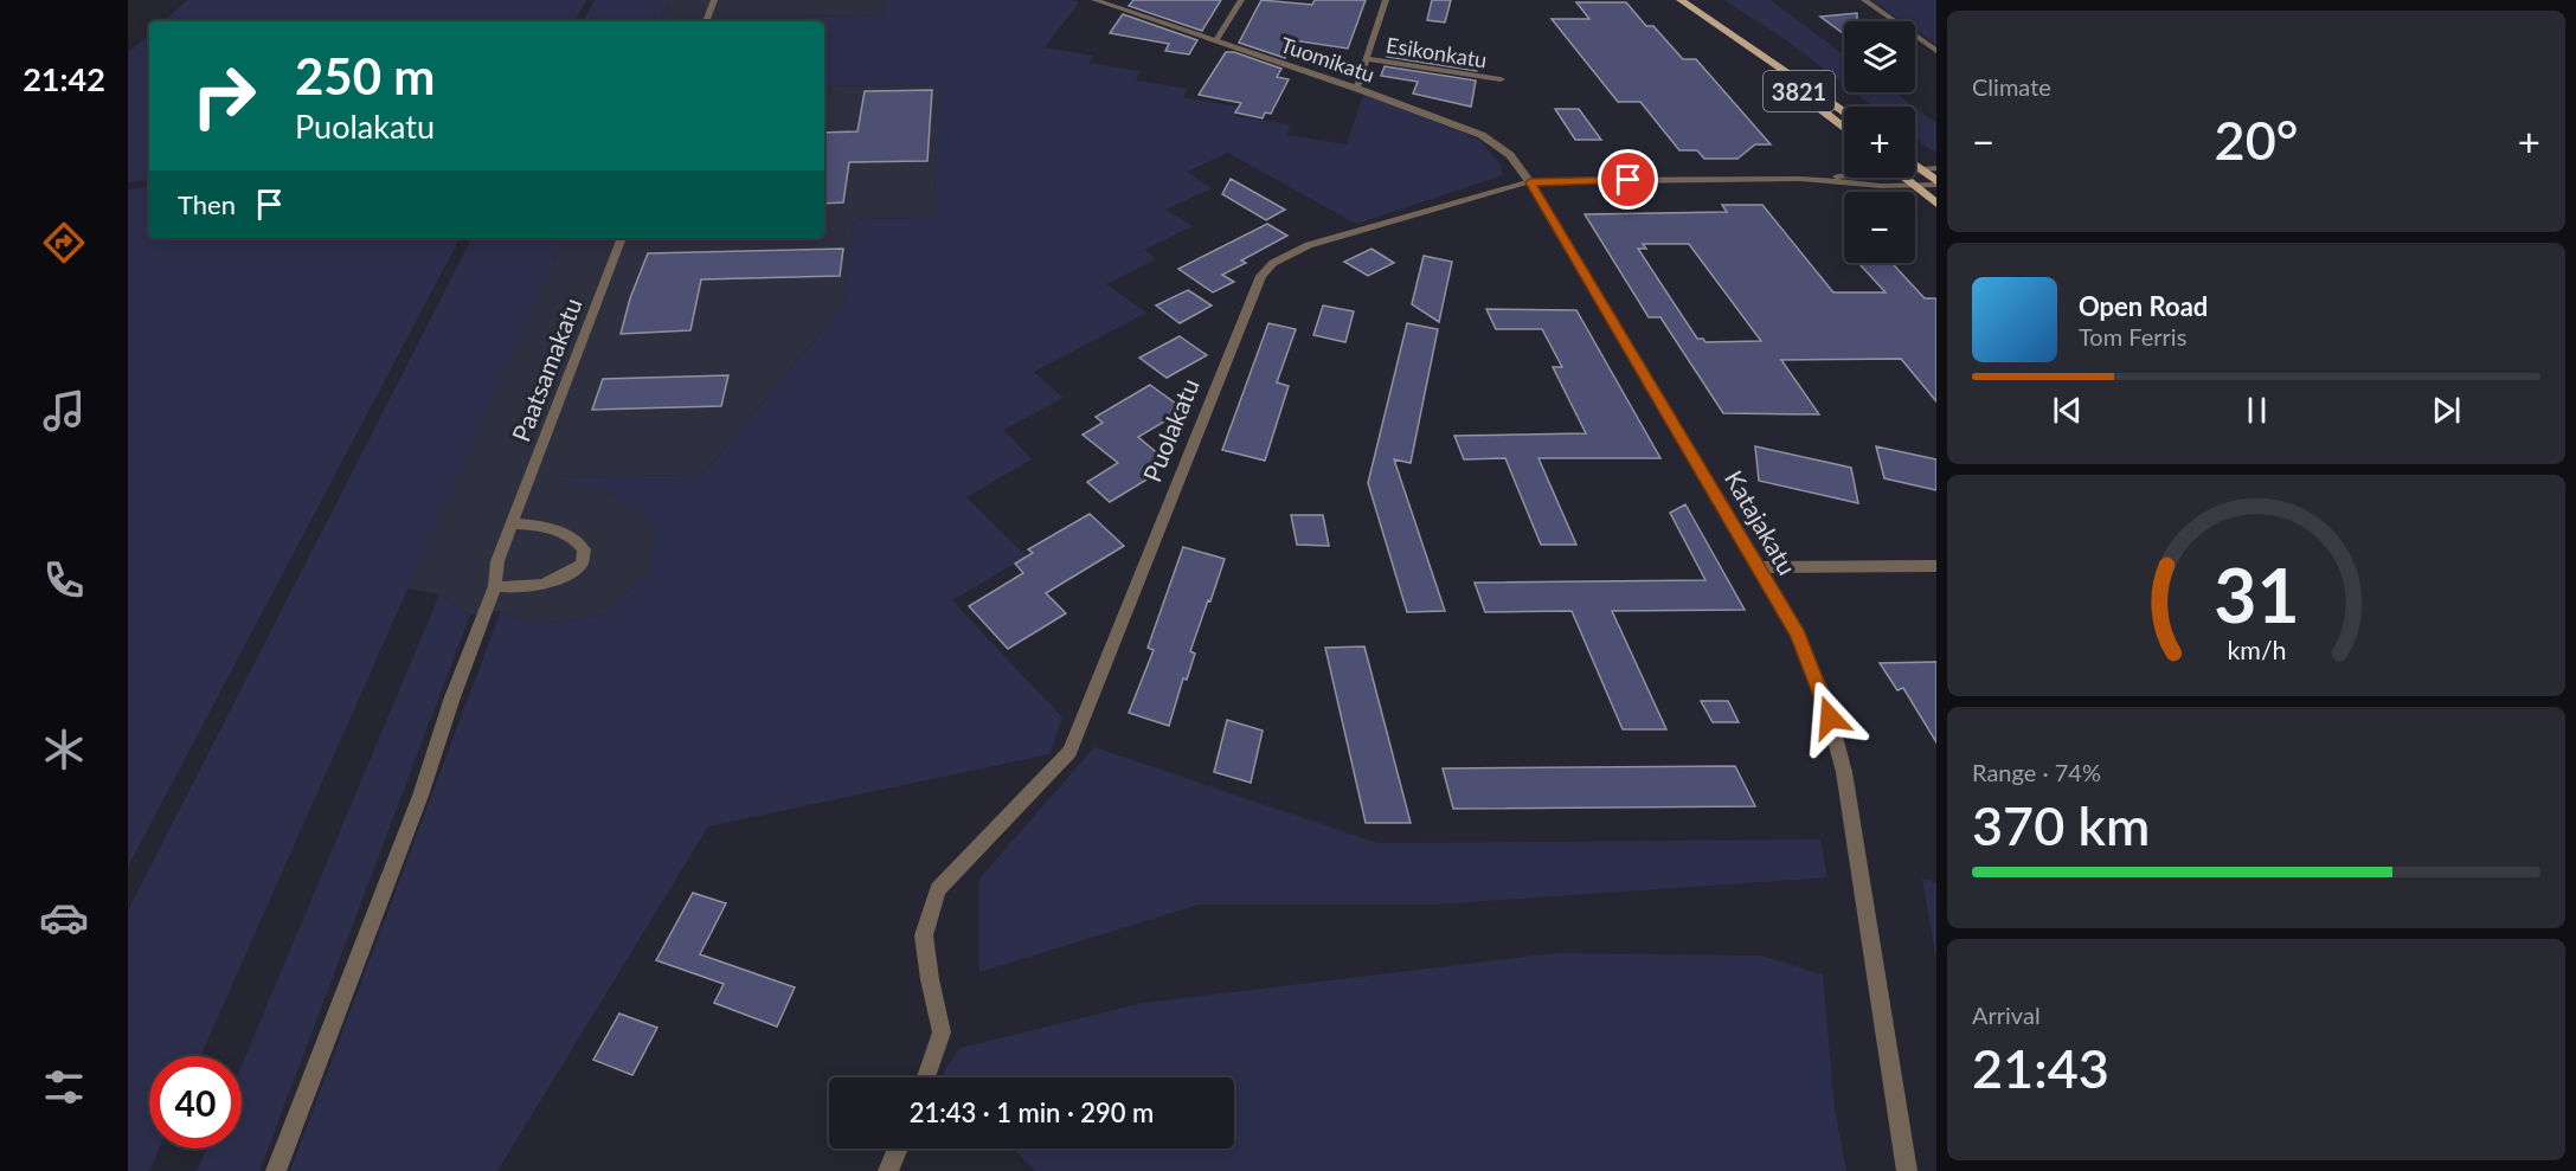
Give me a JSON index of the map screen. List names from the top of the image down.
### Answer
{
  "streets": {
    "main road": ["3821"],
    "street": [
      "Esikonkatu",
      "Tuomikatu",
      "Paatsamakatu",
      "Puolakatu",
      "Katajakatu"
    ]
  },
  "crossings": [
    ["Tuomikatu", "Puolakatu"],
    ["Tuomikatu", "Katajakatu"],
    ["Puolakatu", "Katajakatu"]
  ],
  "page": {
    "tabs": "21:42",
    "tile": [
      "Climate",
      ["Range · 74%", "370 km"],
      ["Arrival", "21:43"]
    ],
    "map_buttons": ["+", "−"],
    "turn": ["250 m", "Puolakatu"],
    "heat": ["−", "20°", "+"],
    "then": "Then",
    "song": ["Open Road", "Tom Ferris"],
    "limit": "40",
    "trip": "21:43 · 1 min · 290 m",
    "gauge": ["31", "km/h"]
  }
}
